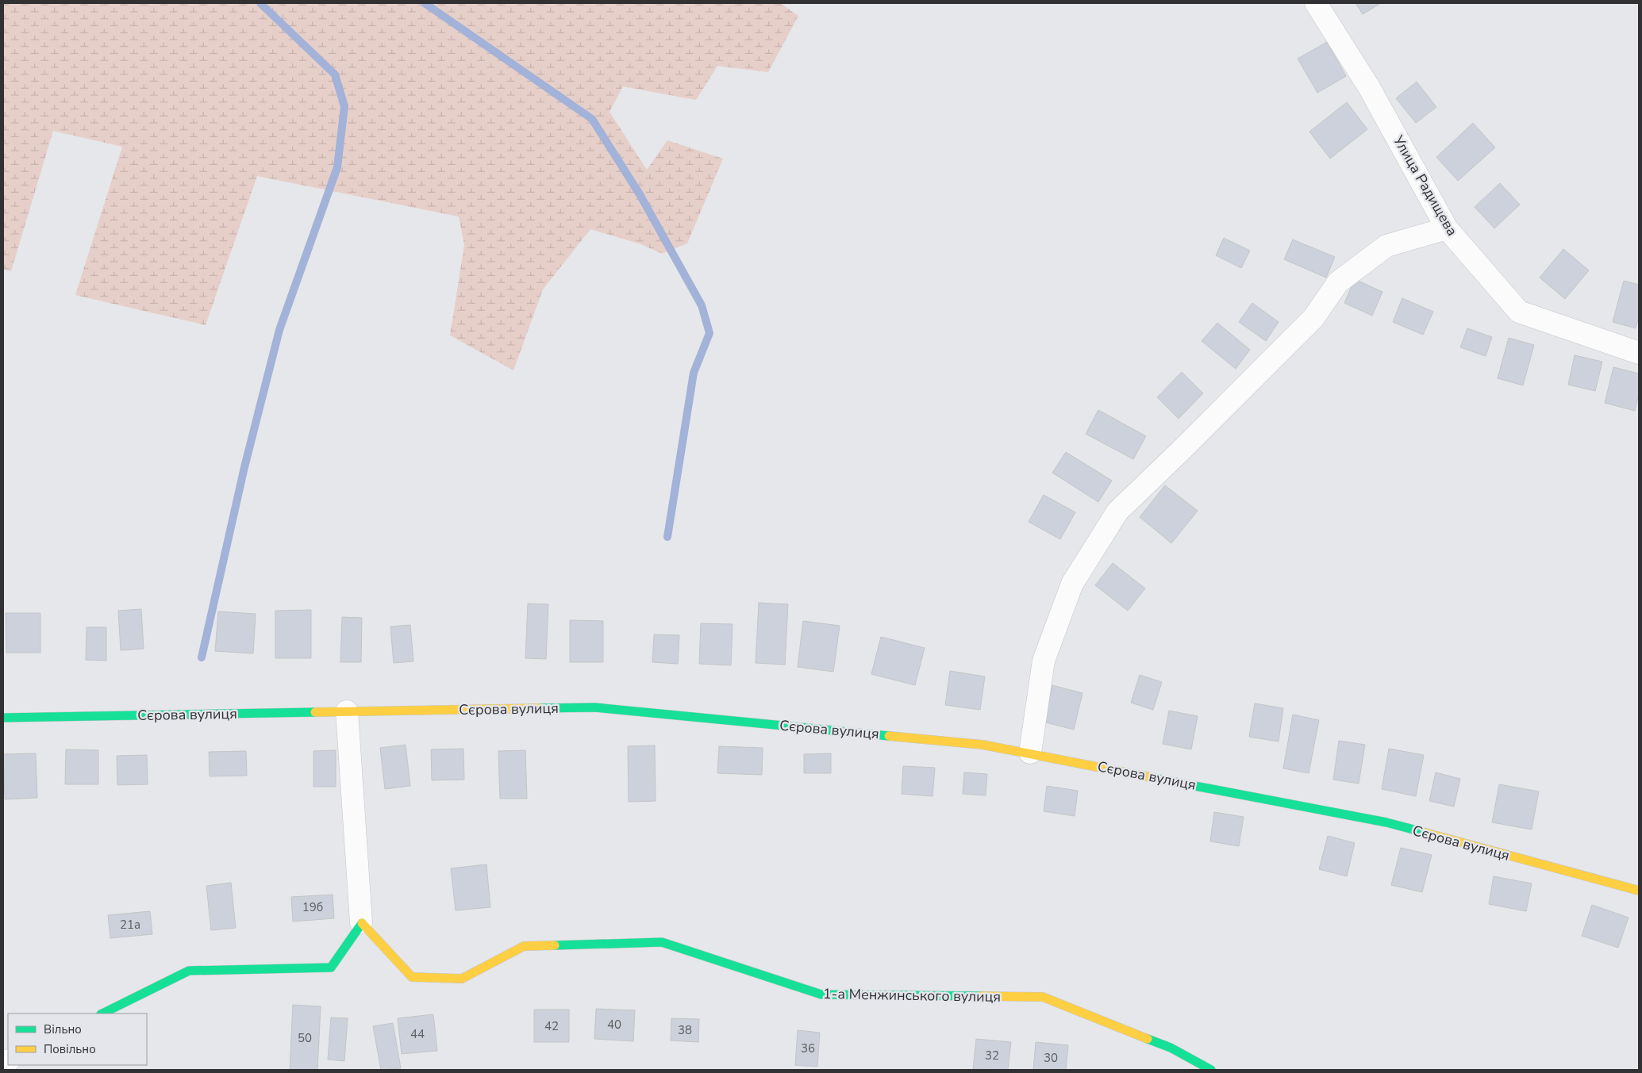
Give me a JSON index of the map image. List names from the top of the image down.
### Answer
{
  "streets": {
    "street": ["Улица Радищева", "Сєрова вулиця", "1-а Менжинського вулиця"]
  },
  "house_numbers": [
    "19б",
    "21а",
    "40",
    "42",
    "38",
    "44",
    "50",
    "36",
    "32",
    "30"
  ],
  "legend": ["Вільно", "Повільно"]
}
